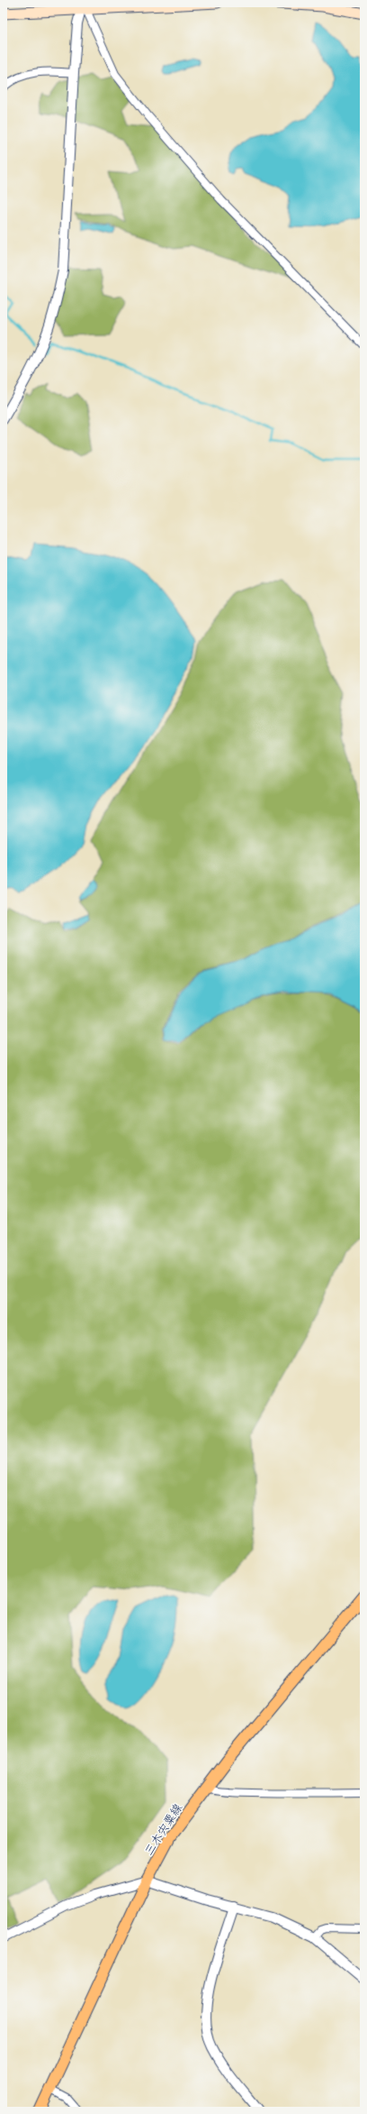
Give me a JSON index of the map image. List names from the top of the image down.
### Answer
{
  "streets": {
    "main road": ["三木宍粟線"]
  }
}
